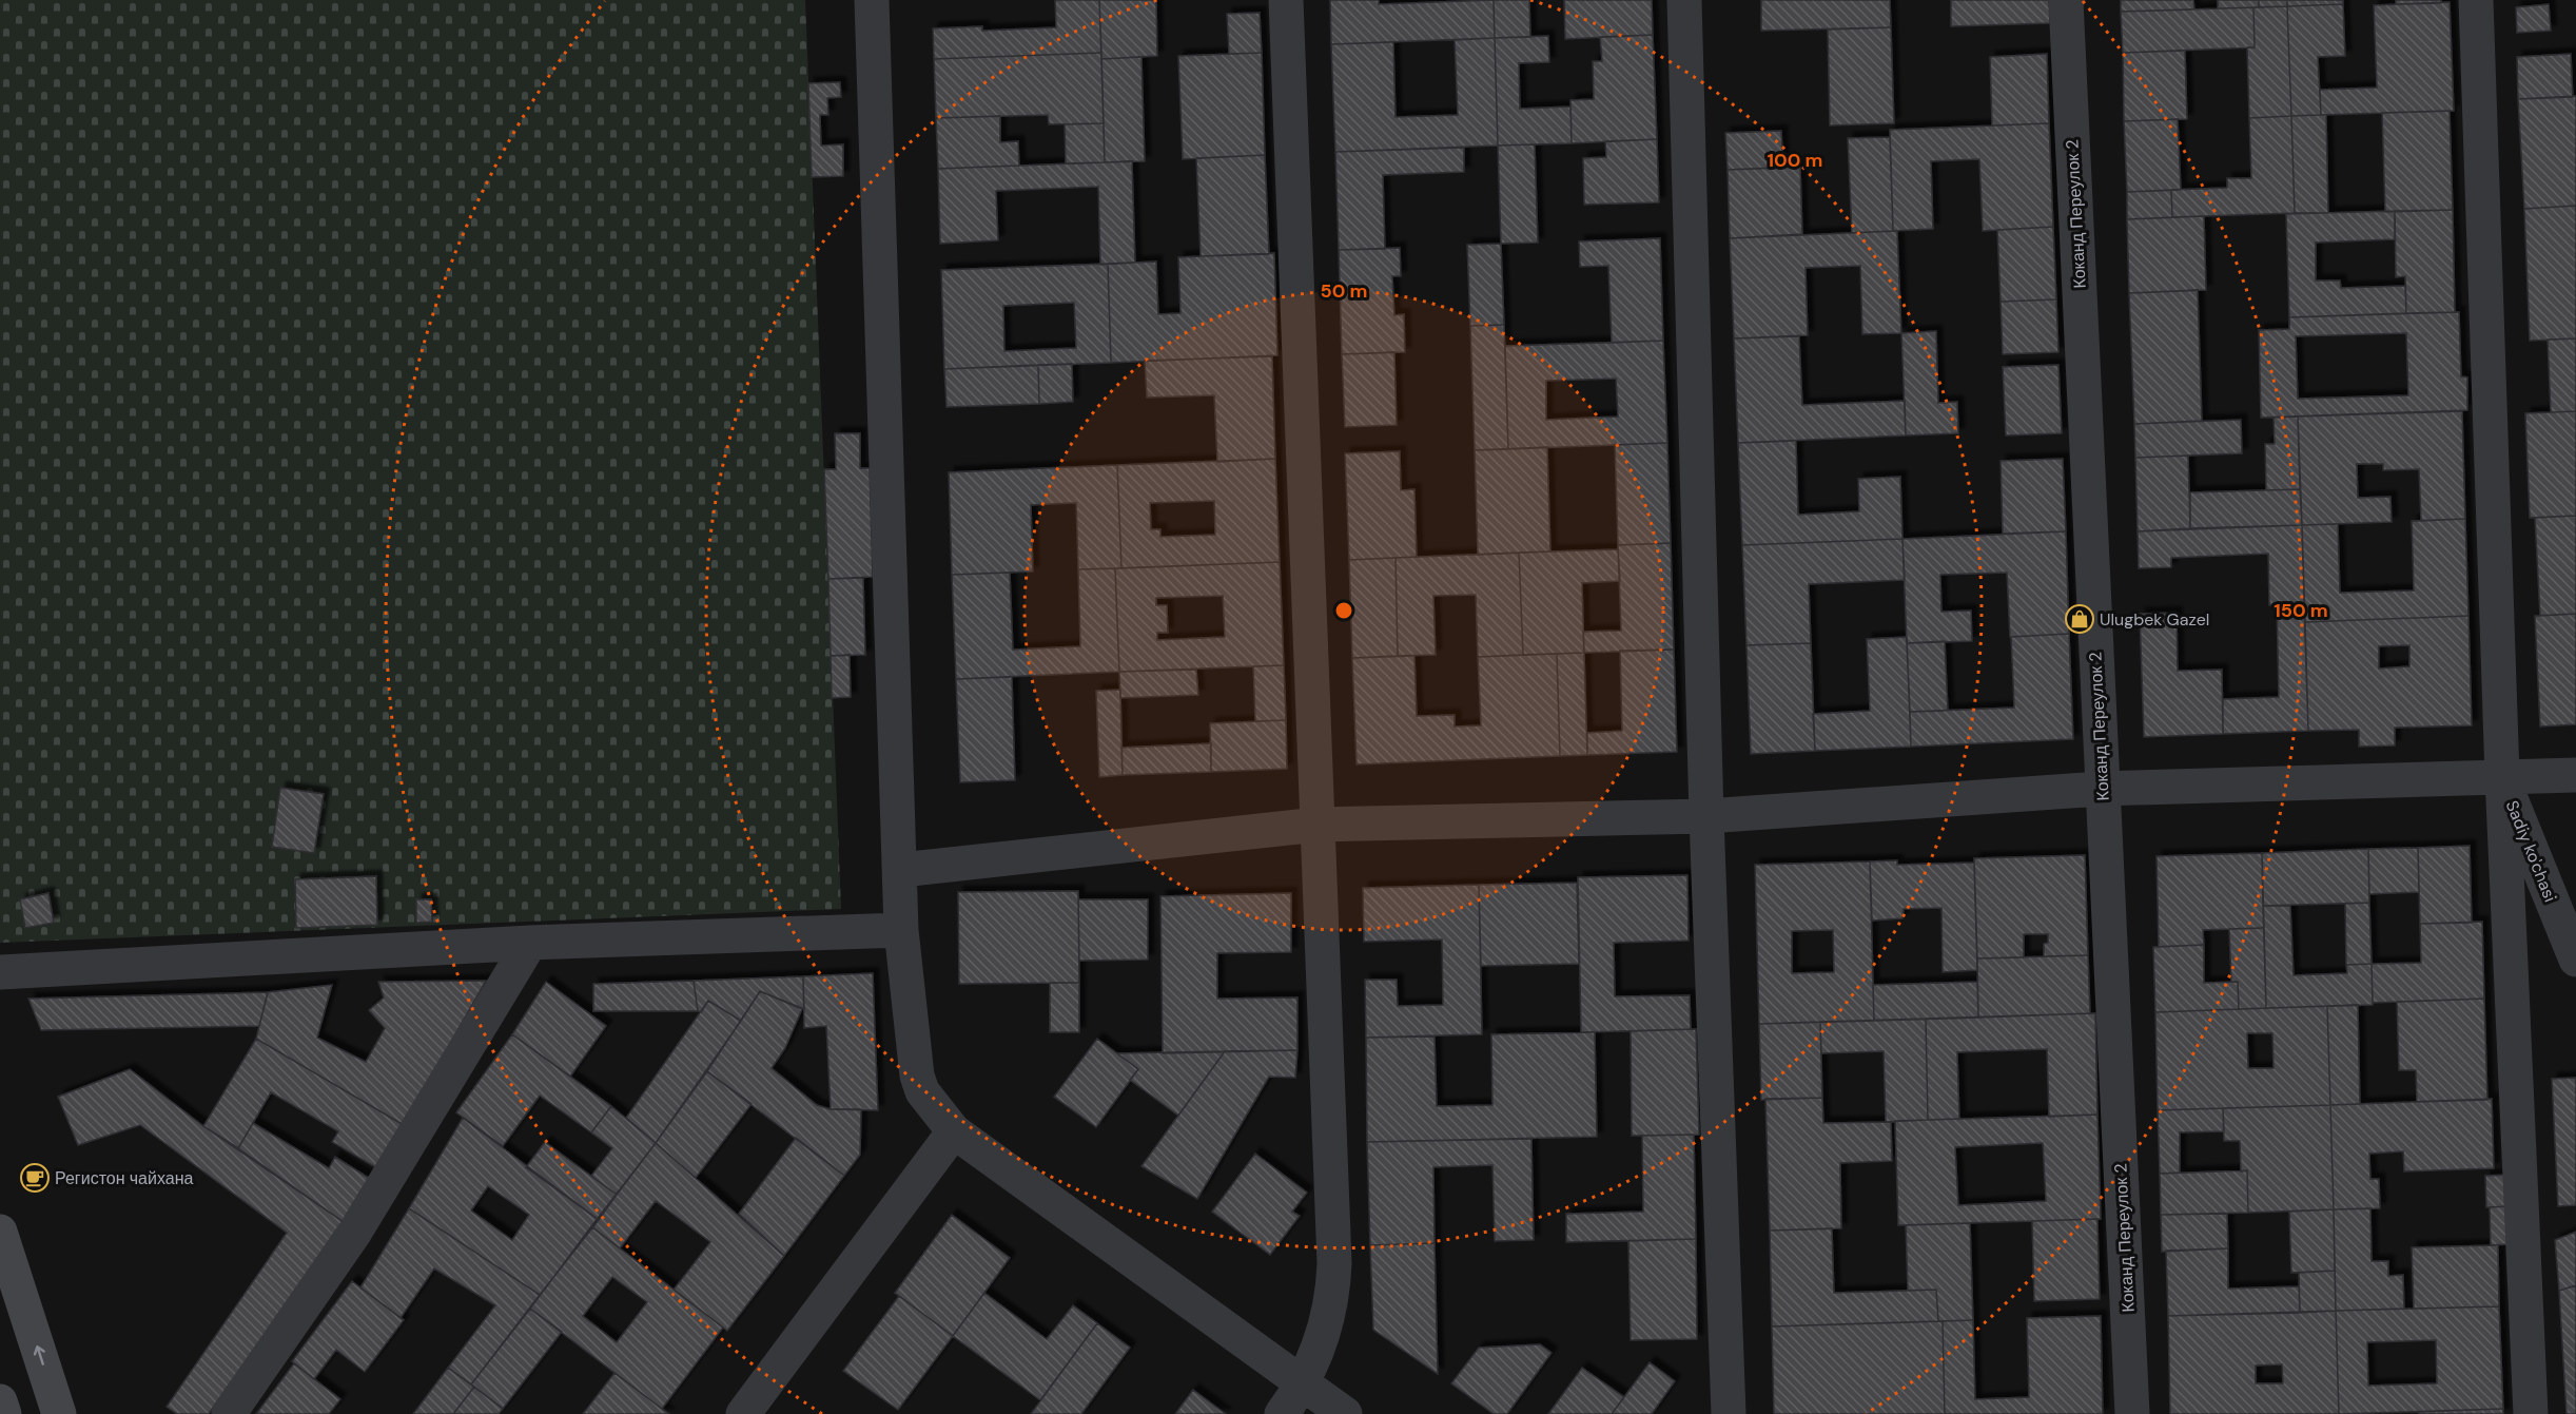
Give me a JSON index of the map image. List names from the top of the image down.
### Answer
{
  "streets": {
    "street": ["Коканд Πереулок 2", "Sadiy ko'chasi"]
  },
  "places": {
    "shop": ["Ulugbek Gazel"],
    "cafe": ["Регистон чайхана"]
  },
  "rings": ["100 m", "50 m", "150 m"]
}
